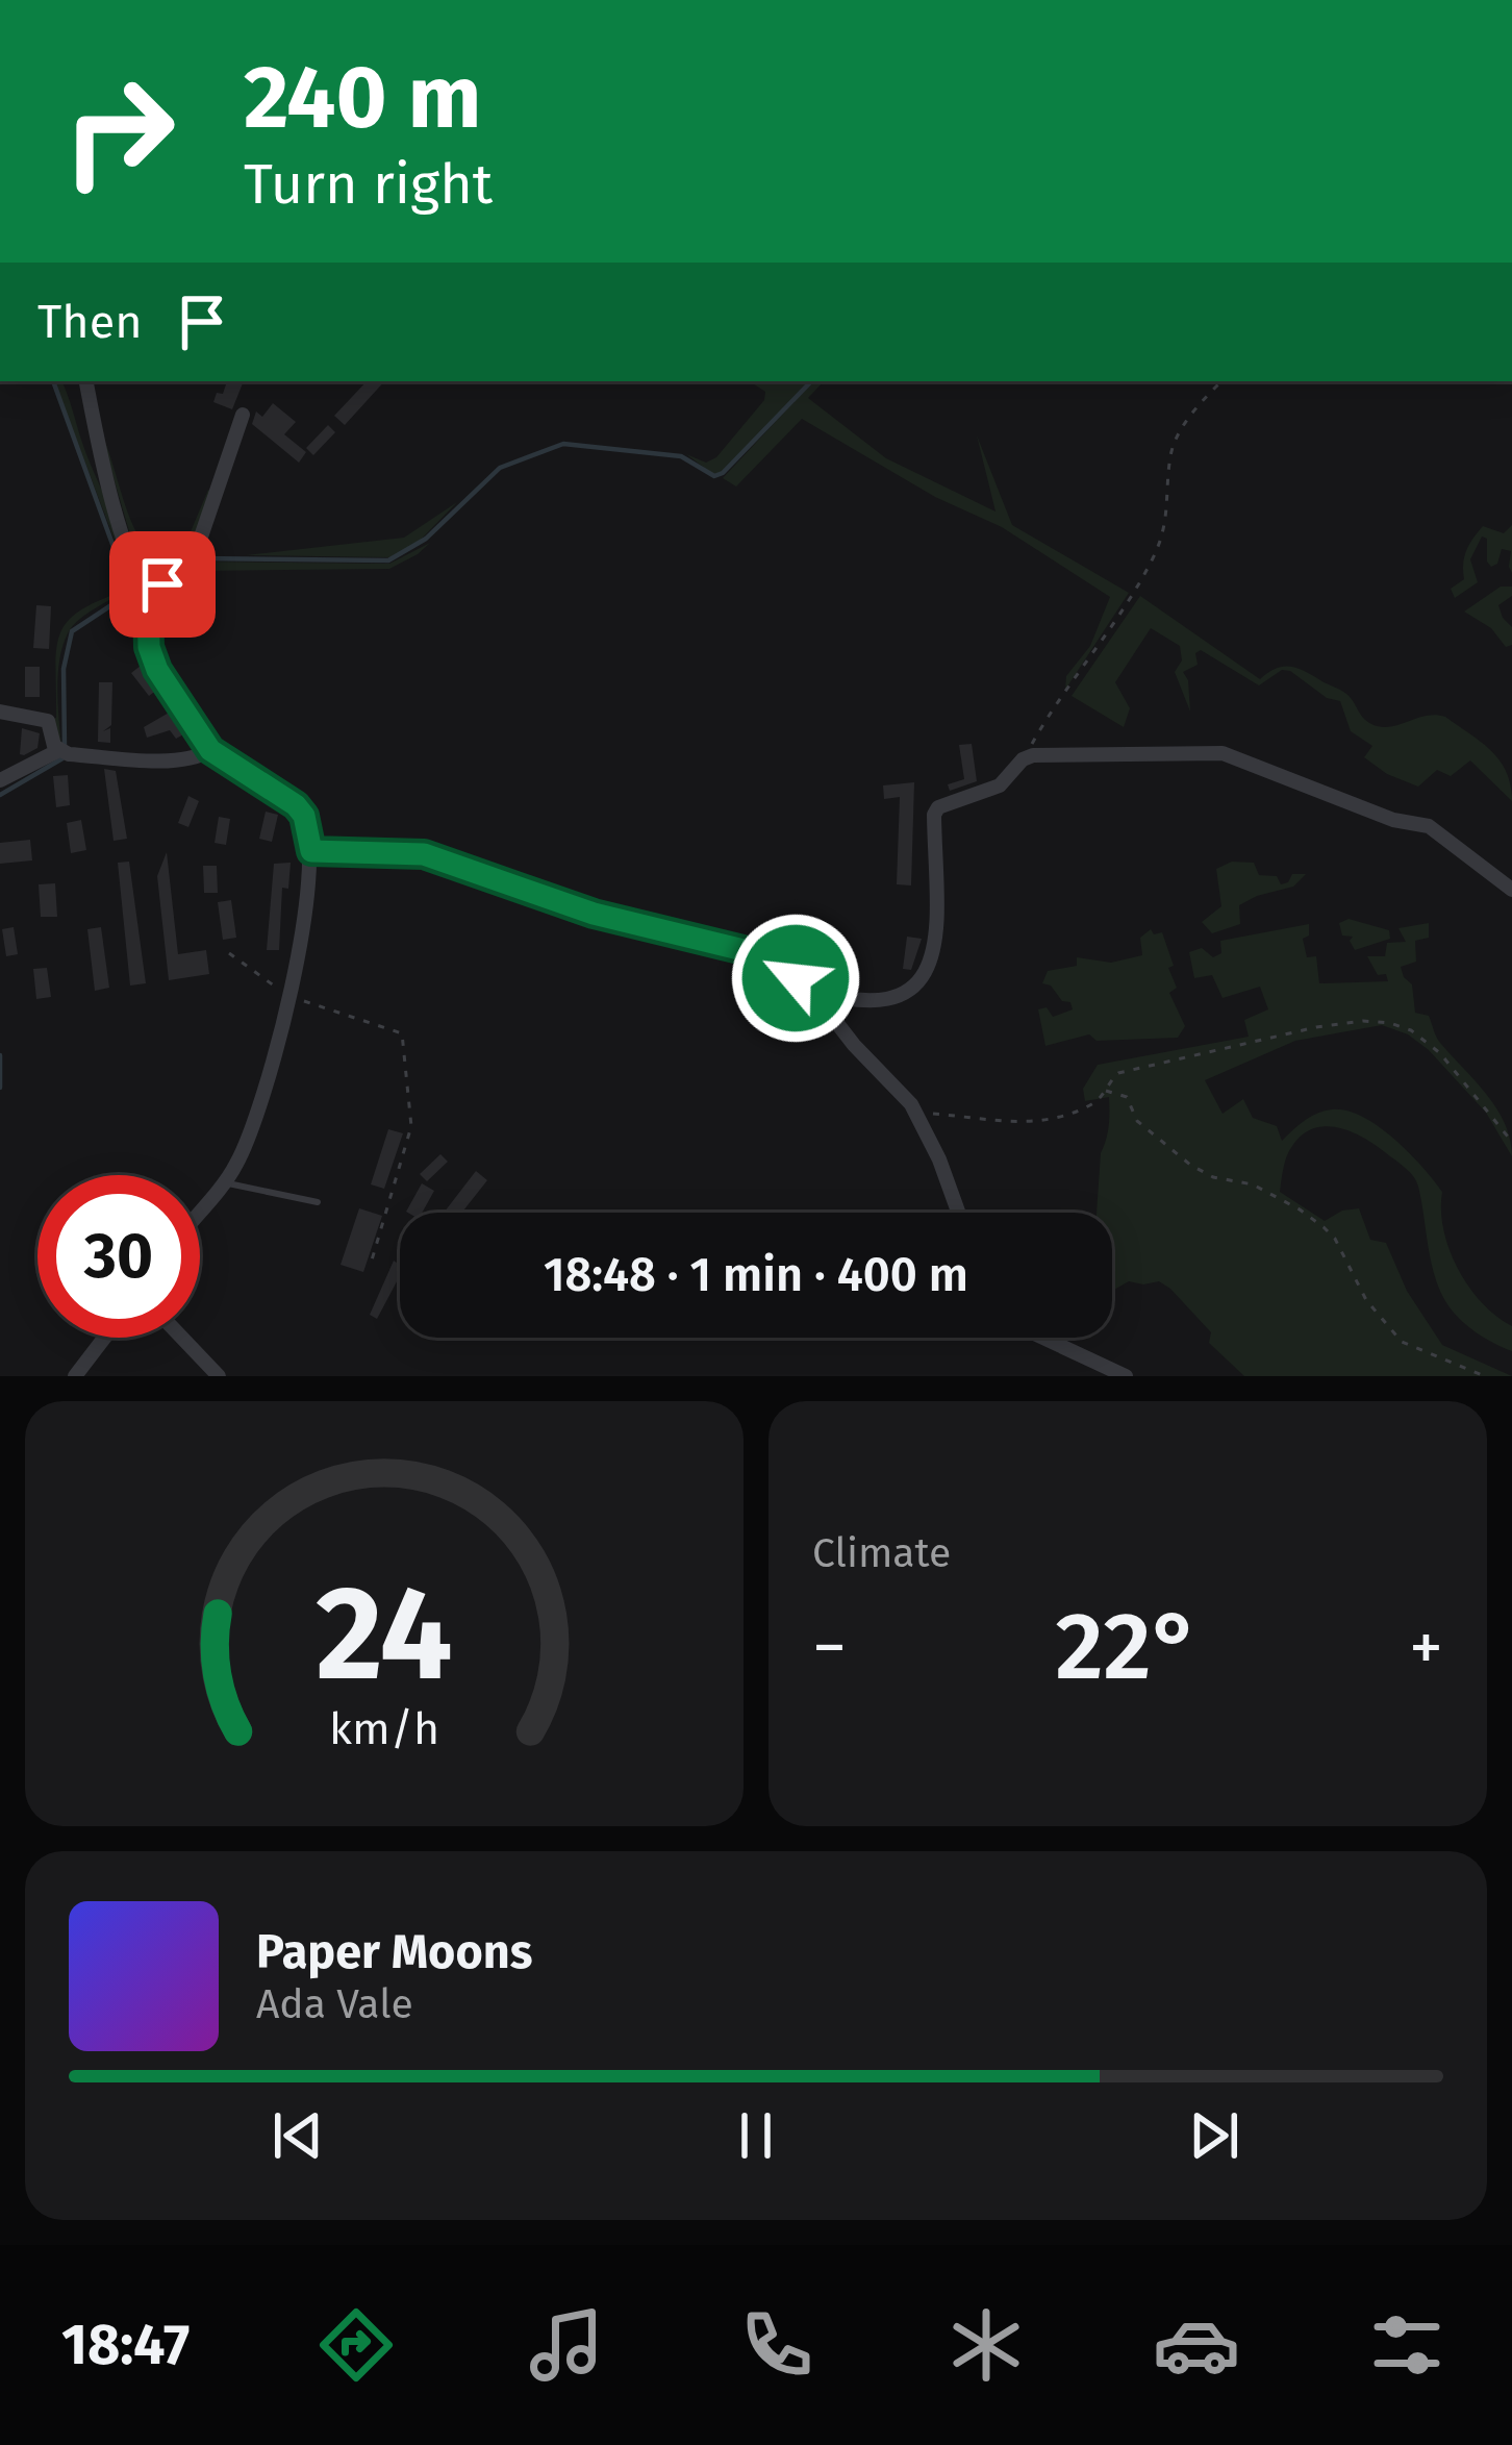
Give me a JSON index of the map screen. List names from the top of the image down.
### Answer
{
  "page": {
    "turn": ["240 m", "Turn right"],
    "then": "Then",
    "limit": "30",
    "trip": "18:48 · 1 min · 400 m",
    "tile": "Climate",
    "heat": ["−", "22°", "+"],
    "song": ["Paper Moons", "Ada Vale"],
    "tabs": "18:47",
    "gauge": ["24", "km/h"]
  }
}
